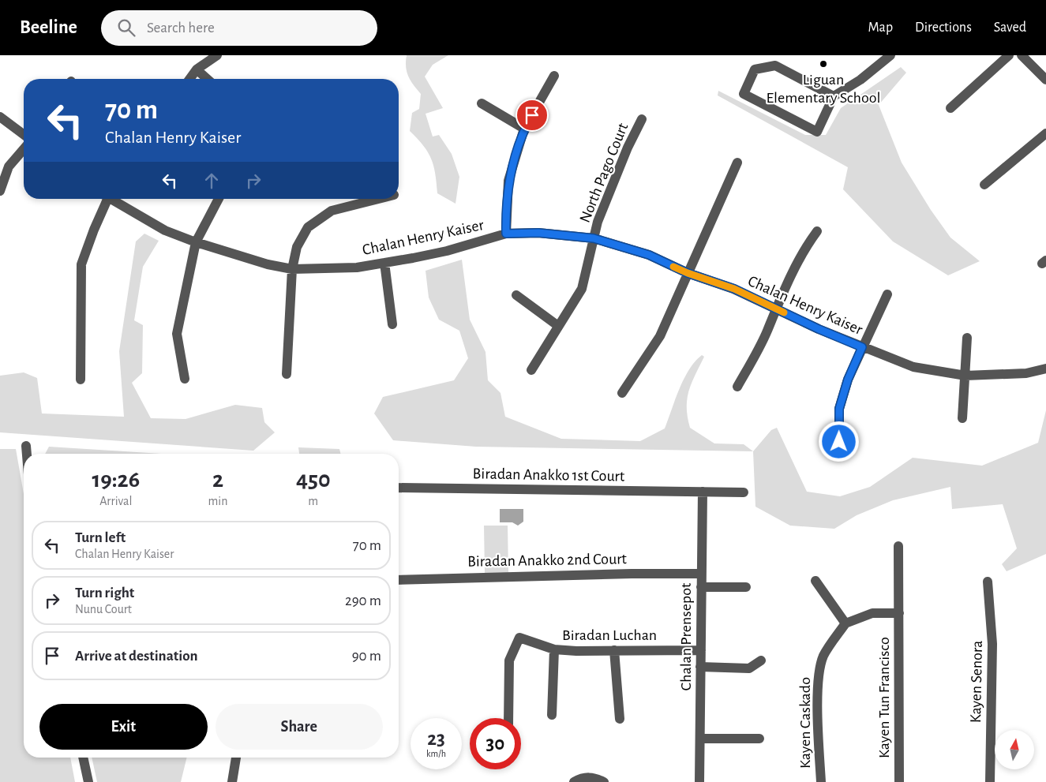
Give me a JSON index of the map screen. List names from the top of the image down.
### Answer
{
  "streets": {
    "street": [
      "North Pago Court",
      "Chalan Henry Kaiser",
      "Biradan Anakko 1st Court",
      "Biradan Anakko 2nd Court",
      "Biradan Luchan",
      "Chalan Prensepot",
      "Kayen Senora",
      "Kayen Tun Francisco",
      "Kayen Caskado"
    ]
  },
  "crossings": [
    ["North Pago Court", "Chalan Henry Kaiser"],
    ["Biradan Anakko 1st Court", "Chalan Prensepot"],
    ["Biradan Anakko 2nd Court", "Chalan Prensepot"],
    ["Biradan Luchan", "Chalan Prensepot"],
    ["Kayen Tun Francisco", "Kayen Caskado"]
  ],
  "places": ["Liguan Elementary School"],
  "north": "top",
  "page": {
    "header": "Beeline",
    "search": "Search here",
    "nav": ["Map", "Directions", "Saved"],
    "turn": ["70 m", "Chalan Henry Kaiser"],
    "eta": [
      "19:26",
      "Arrival",
      "2",
      "min",
      "450",
      "m"
    ],
    "list": [
      {
        "name": "Turn left",
        "note": "Chalan Henry Kaiser",
        "value": "70 m"
      },
      {
        "name": "Turn right",
        "note": "Nunu Court",
        "value": "290 m"
      },
      {
        "name": "Arrive at destination",
        "value": "90 m"
      }
    ],
    "buttons": ["Exit", "Share"],
    "speed": "23 km/h",
    "limit": "30"
  }
}
